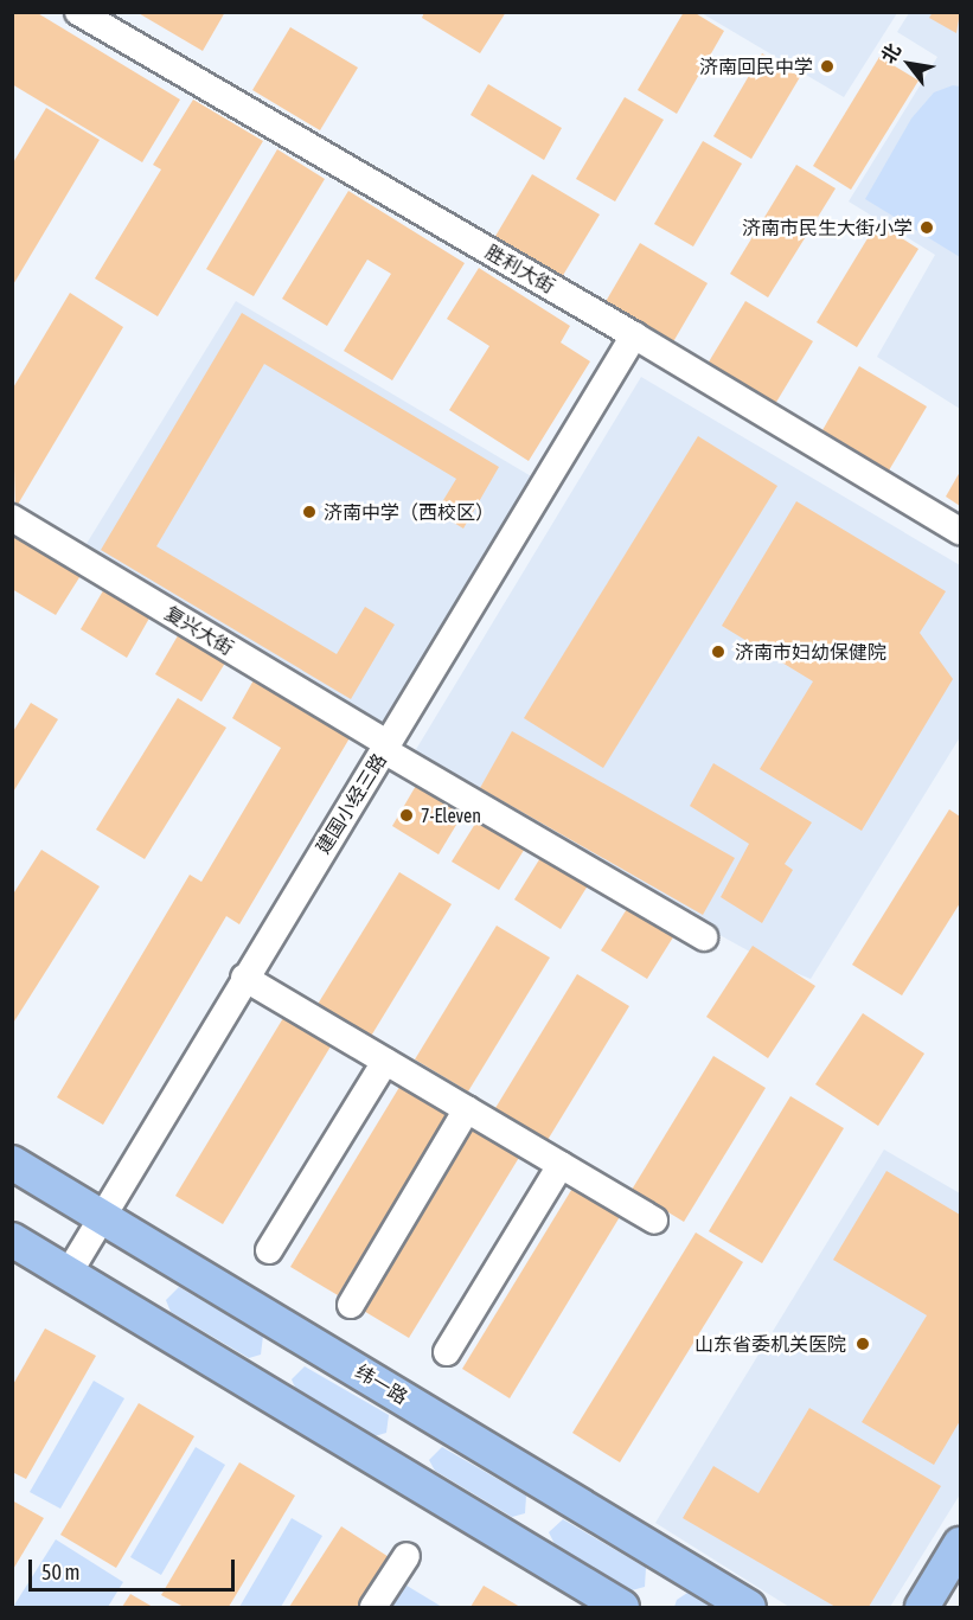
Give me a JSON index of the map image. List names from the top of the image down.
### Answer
{
  "streets": {
    "main road": ["纬一路"],
    "street": ["胜利大街", "复兴大街", "建国小经三路"]
  },
  "crossings": [
    ["胜利大街", "建国小经三路"],
    ["复兴大街", "建国小经三路"],
    ["建国小经三路", "纬一路"]
  ],
  "places": [
    "济南回民中学",
    "济南市民生大街小学",
    "济南中学（西校区）",
    "济南市妇幼保健院",
    "7-Eleven",
    "山东省委机关医院"
  ],
  "scale_bar": "50 m",
  "north": "top left"
}
